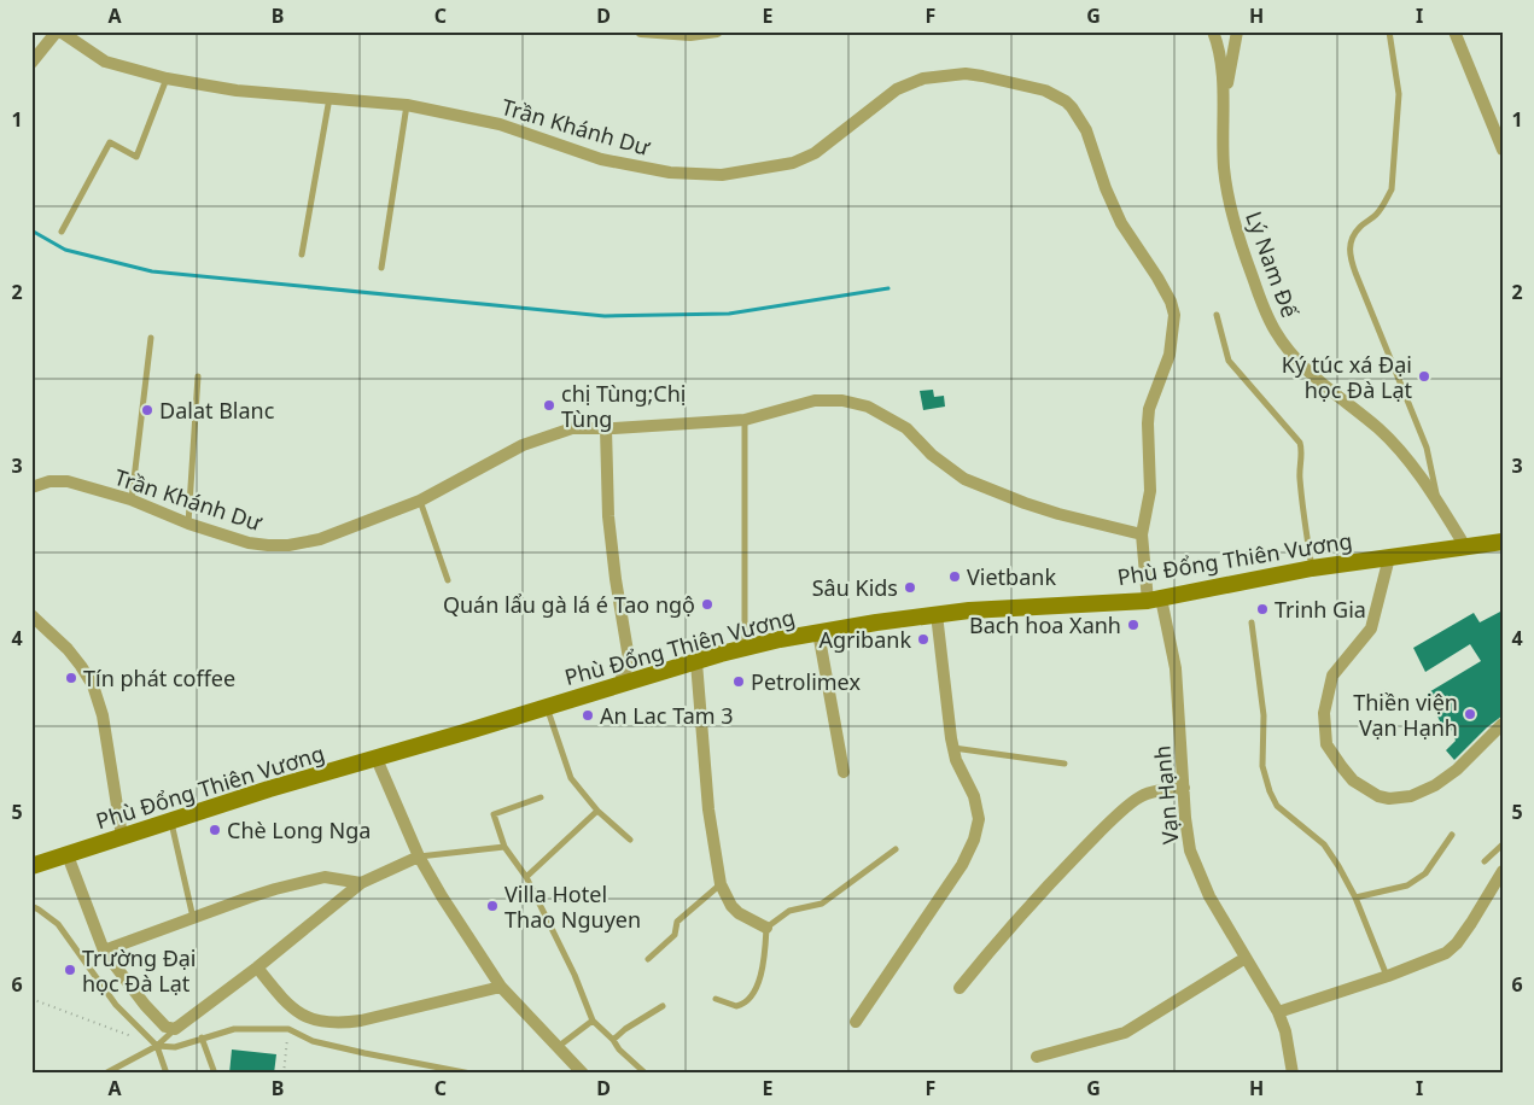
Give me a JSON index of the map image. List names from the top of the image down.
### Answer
{
  "streets": {
    "main road": ["Phù Đổng Thiên Vương"],
    "street": ["Trần Khánh Dư", "Lý Nam Đế", "Vạn Hạnh"]
  },
  "crossings": [
    ["Trần Khánh Dư", "Phù Đổng Thiên Vương"],
    ["Trần Khánh Dư", "Vạn Hạnh"],
    ["Lý Nam Đế", "Phù Đổng Thiên Vương"],
    ["Phù Đổng Thiên Vương", "Vạn Hạnh"]
  ],
  "places": [
    "Ký túc xá Đại học Đà Lạt",
    "chị Tùng;Chị Tùng",
    "Dalat Blanc",
    "Vietbank",
    "Sâu Kids",
    "Quán lẩu gà lá é Tao ngộ",
    "Trinh Gia",
    "Bach hoa Xanh",
    "Agribank",
    "Tín phát coffee",
    "Petrolimex",
    "Thiền viện Vạn Hạnh",
    "An Lac Tam 3",
    "Chè Long Nga",
    "Villa Hotel Thao Nguyen",
    "Trường Đại học Đà Lạt"
  ],
  "grid": {
    "columns": [
      "A",
      "B",
      "C",
      "D",
      "E",
      "F",
      "G",
      "H",
      "I"
    ],
    "rows": [
      "1",
      "2",
      "3",
      "4",
      "5",
      "6"
    ]
  }
}
